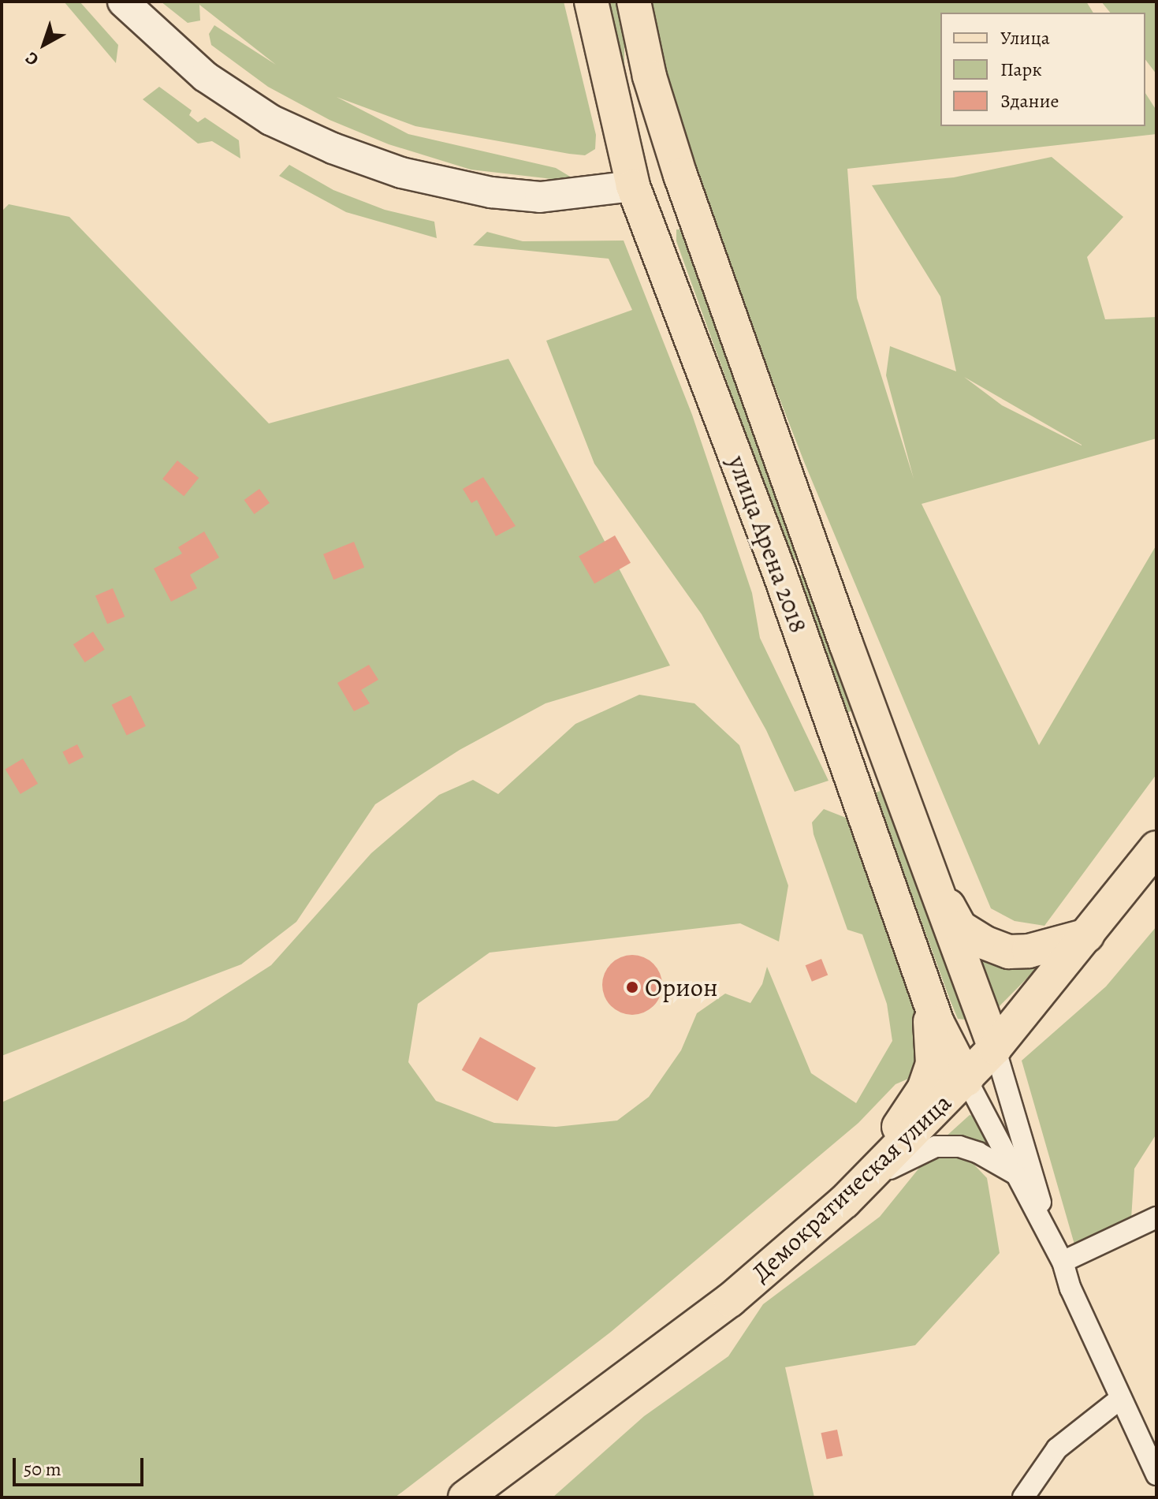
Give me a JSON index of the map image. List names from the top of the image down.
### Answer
{
  "streets": {
    "main road": ["улица Арена 2018", "Демократическая улица"]
  },
  "crossings": [
    ["улица Арена 2018", "Демократическая улица"]
  ],
  "places": ["Орион"],
  "legend": ["Улица", "Парк", "Здание"],
  "scale_bar": "50 m",
  "north": "bottom left"
}
